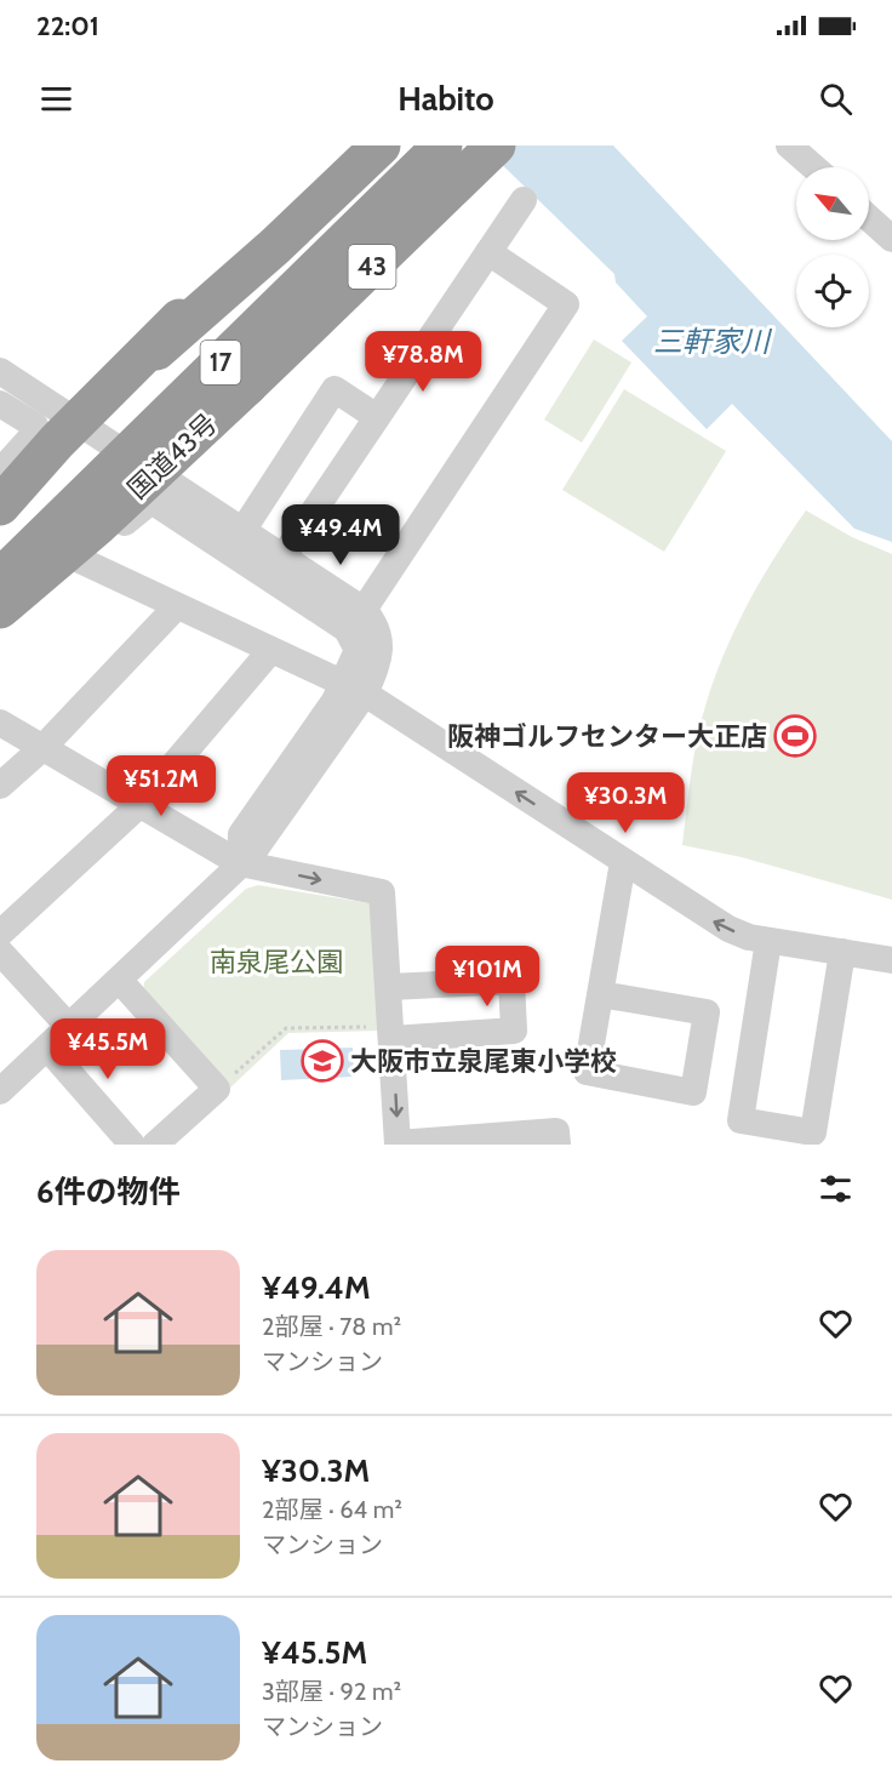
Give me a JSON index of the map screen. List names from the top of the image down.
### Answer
{
  "streets": {
    "highway": ["43", "17", "国道43号"]
  },
  "water": ["三軒家川"],
  "parks": ["南泉尾公園"],
  "places": {
    "sports": ["阪神ゴルフセンター大正店"],
    "school or university": ["大阪市立泉尾東小学校"]
  },
  "north": "top left",
  "page": {
    "status": "22:01",
    "header": "Habito",
    "price": [
      "¥78.8M",
      "¥49.4M",
      "¥51.2M",
      "¥30.3M",
      "¥101M",
      "¥45.5M"
    ],
    "heading": "6件の物件",
    "list": [
      {
        "name": "¥49.4M",
        "note": "2部屋 · 78 m² · マンション"
      },
      {
        "name": "¥30.3M",
        "note": "2部屋 · 64 m² · マンション"
      },
      {
        "name": "¥45.5M",
        "note": "3部屋 · 92 m² · マンション"
      }
    ]
  }
}
